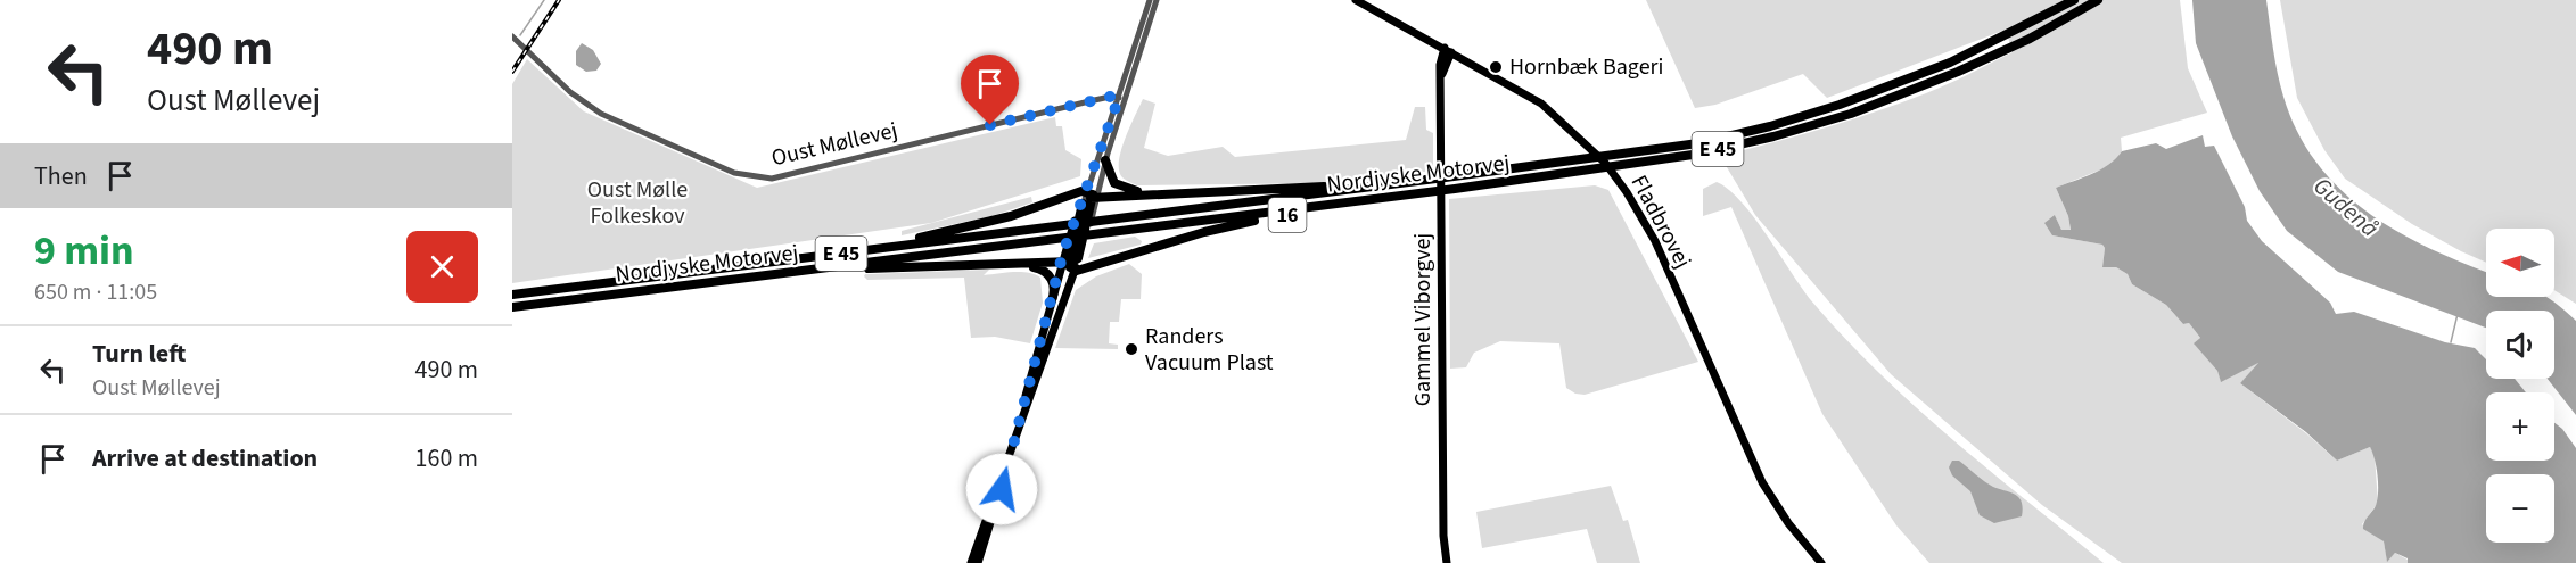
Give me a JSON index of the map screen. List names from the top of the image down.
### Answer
{
  "streets": {
    "highway": ["E 45", "Nordjyske Motorvej", "16"],
    "main road": ["Fladbrovej", "Gammel Viborgvej"],
    "street": ["Oust Møllevej"]
  },
  "crossings": [
    ["Nordjyske Motorvej", "16"],
    ["Fladbrovej", "Gammel Viborgvej"]
  ],
  "water": ["Gudenå"],
  "parks": ["Oust Mølle Folkeskov"],
  "places": ["Hornbæk Bageri", "Randers Vacuum Plast"],
  "north": "left",
  "page": {
    "turn": ["490 m", "Oust Møllevej"],
    "then": "Then",
    "heading": ["9 min", "650 m · 11:05"],
    "map_buttons": ["+", "−"],
    "list": [
      {
        "name": "Turn left",
        "note": "Oust Møllevej",
        "value": "490 m"
      },
      {
        "name": "Arrive at destination",
        "value": "160 m"
      }
    ]
  }
}
